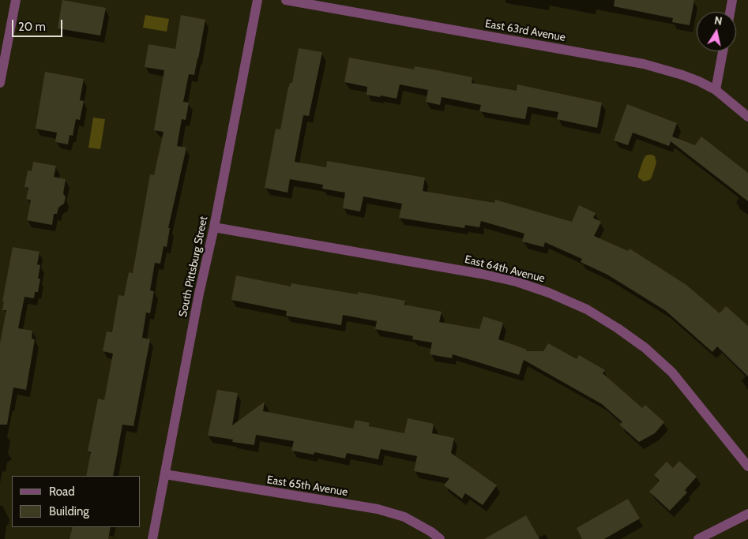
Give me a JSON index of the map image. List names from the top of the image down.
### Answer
{
  "streets": {
    "street": [
      "East 63rd Avenue",
      "South Pittsburg Street",
      "East 64th Avenue",
      "East 65th Avenue"
    ]
  },
  "crossings": [
    ["South Pittsburg Street", "East 64th Avenue"],
    ["South Pittsburg Street", "East 65th Avenue"]
  ],
  "legend": ["Road", "Building"],
  "scale_bar": "20 m",
  "north": "top"
}
